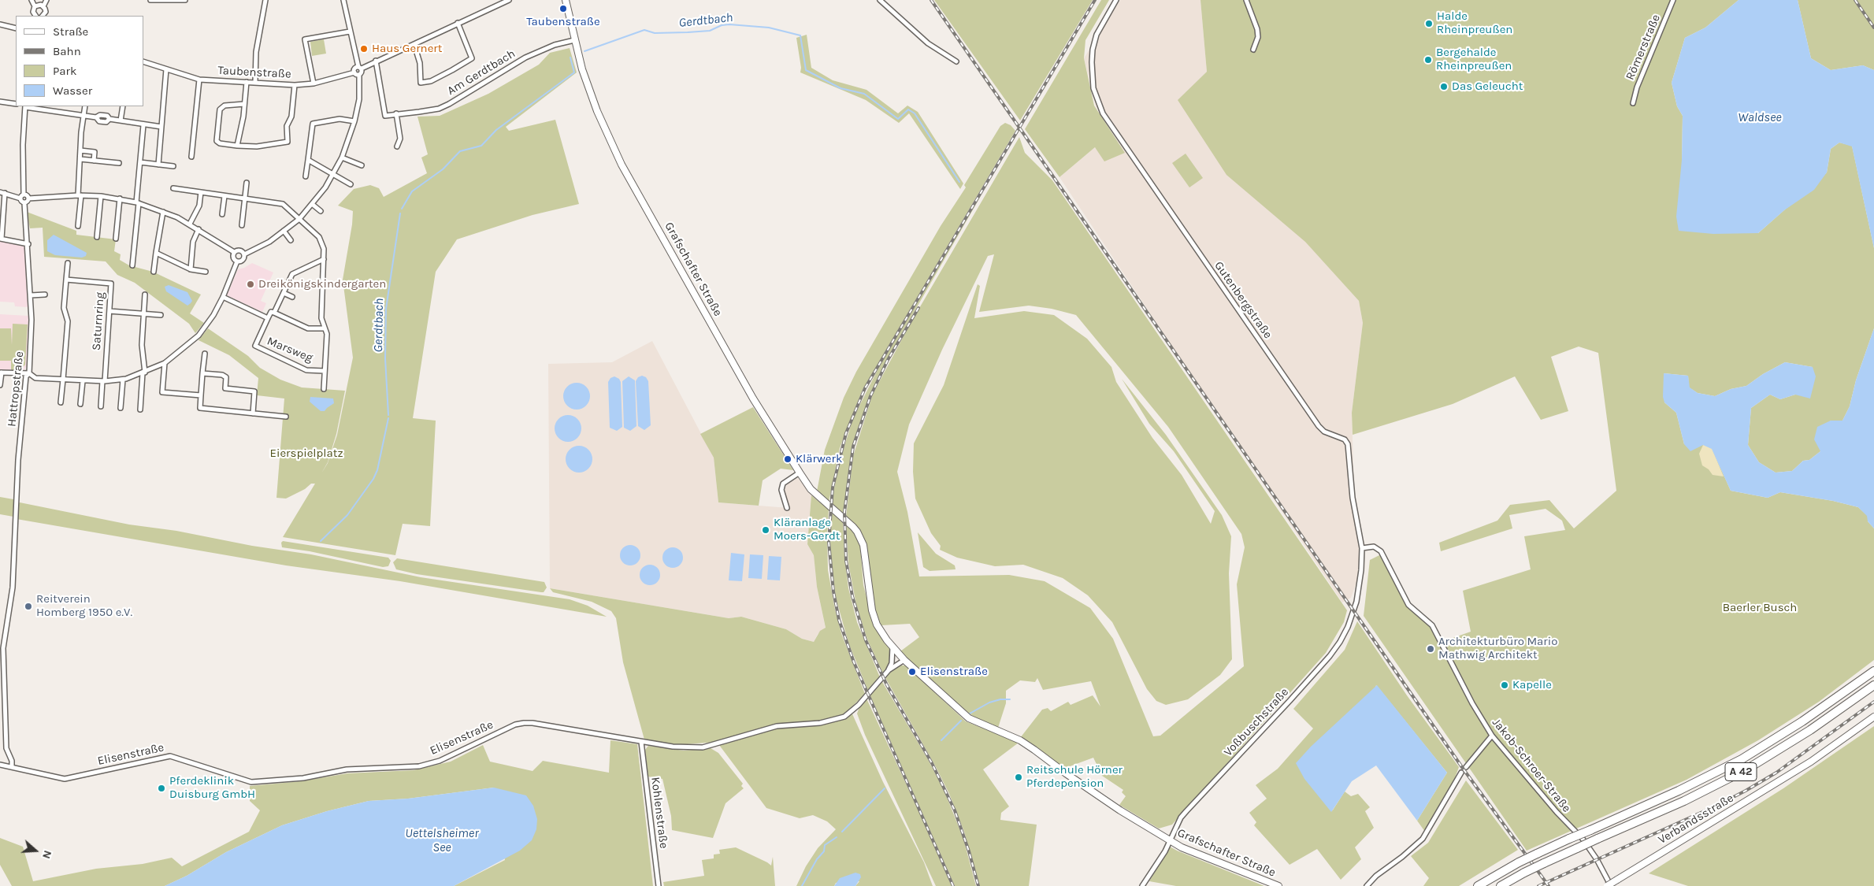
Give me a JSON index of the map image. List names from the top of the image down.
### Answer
{
  "streets": {
    "highway": ["A 42"],
    "main road": ["Grafschafter Straße", "Verbandsstraße"],
    "street": [
      "Römerstraße",
      "Taubenstraße",
      "Am Gerdtbach",
      "Gutenbergstraße",
      "Saturnring",
      "Marsweg",
      "Hattropstraße",
      "Voßbuschstraße",
      "Elisenstraße",
      "Jakob-Schroer-Straße",
      "Kohlenstraße"
    ]
  },
  "crossings": [
    ["Am Gerdtbach", "Grafschafter Straße"],
    ["Grafschafter Straße", "Voßbuschstraße"],
    ["Grafschafter Straße", "Elisenstraße"],
    ["Gutenbergstraße", "Voßbuschstraße"],
    ["Gutenbergstraße", "Jakob-Schroer-Straße"],
    ["Hattropstraße", "Elisenstraße"],
    ["Elisenstraße", "Kohlenstraße"]
  ],
  "water": ["Gerdtbach", "Waldsee", "Uettelsheimer See"],
  "parks": ["Eierspielplatz", "Baerler Busch"],
  "places": [
    "Taubenstraße",
    "Halde Rheinpreußen",
    "Haus Gernert",
    "Bergehalde Rheinpreußen",
    "Das Geleucht",
    "Dreikönigskindergarten",
    "Klärwerk",
    "Kläranlage Moers-Gerdt",
    "Reitverein Homberg 1950 e.V.",
    "Architekturbüro Mario Mathwig Architekt",
    "Elisenstraße",
    "Kapelle",
    "Reitschule Hörner Pferdepension",
    "Pferdeklinik Duisburg GmbH"
  ],
  "legend": [
    "Straße",
    "Bahn",
    "Park",
    "Wasser"
  ],
  "north": "right"
}
